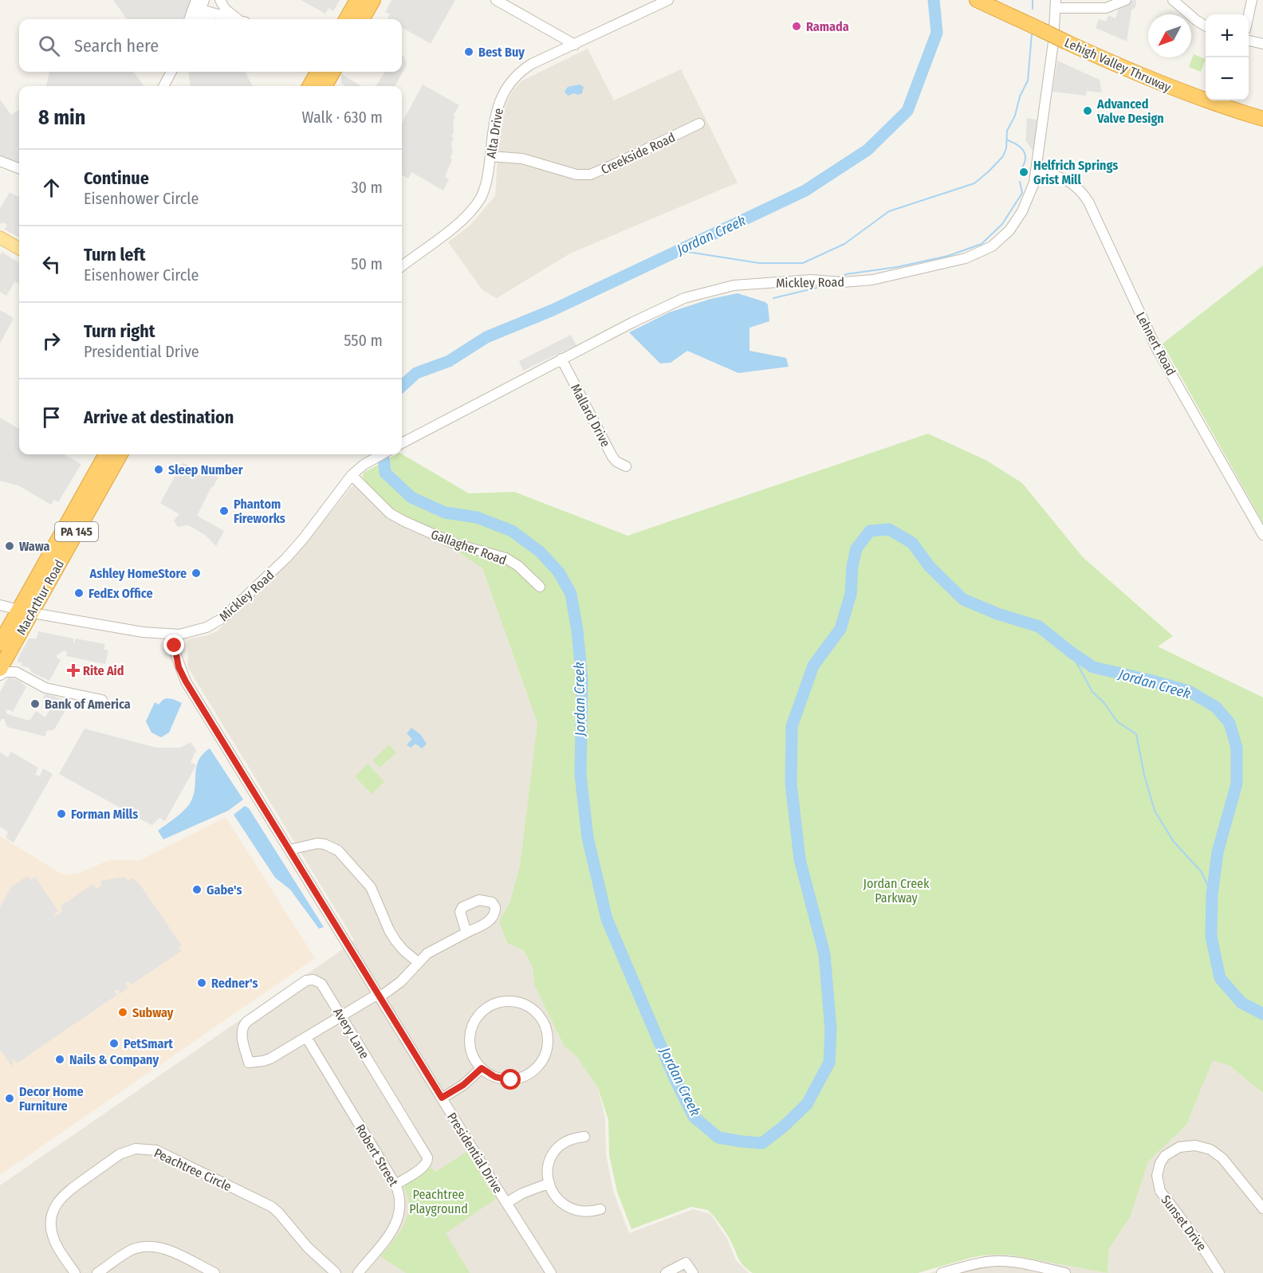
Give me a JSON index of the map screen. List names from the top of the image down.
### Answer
{
  "streets": {
    "highway": ["Lehigh Valley Thruway", "PA 145", "MacArthur Road"],
    "street": [
      "Alta Drive",
      "Creekside Road",
      "Mickley Road",
      "Lehnert Road",
      "Mallard Drive",
      "Gallagher Road",
      "Avery Lane",
      "Presidential Drive",
      "Robert Street",
      "Peachtree Circle",
      "Sunset Drive"
    ]
  },
  "crossings": [
    ["Alta Drive", "Creekside Road"],
    ["Mickley Road", "Lehnert Road"],
    ["Mickley Road", "Mallard Drive"],
    ["Mickley Road", "Gallagher Road"],
    ["Mickley Road", "MacArthur Road"],
    ["Mickley Road", "Presidential Drive"],
    ["Avery Lane", "Robert Street"]
  ],
  "water": ["Jordan Creek"],
  "parks": ["Jordan Creek Parkway", "Peachtree Playground"],
  "places": {
    "other": [
      "Ramada",
      "Best Buy",
      "Advanced Valve Design",
      "Helfrich Springs Grist Mill",
      "Sleep Number",
      "Phantom Fireworks",
      "Wawa",
      "Ashley HomeStore",
      "FedEx Office",
      "Bank of America",
      "Forman Mills",
      "Gabe's",
      "Redner's",
      "Subway",
      "PetSmart",
      "Nails & Company",
      "Decor Home Furniture"
    ],
    "health": ["Rite Aid"]
  },
  "north": "bottom left",
  "page": {
    "map_buttons": ["+", "−"],
    "search": "Search here",
    "heading": ["8 min", "Walk · 630 m"],
    "list": [
      ["Continue", "Eisenhower Circle", "30 m"],
      ["Turn left", "Eisenhower Circle", "50 m"],
      ["Turn right", "Presidential Drive", "550 m"],
      "Arrive at destination"
    ]
  }
}
